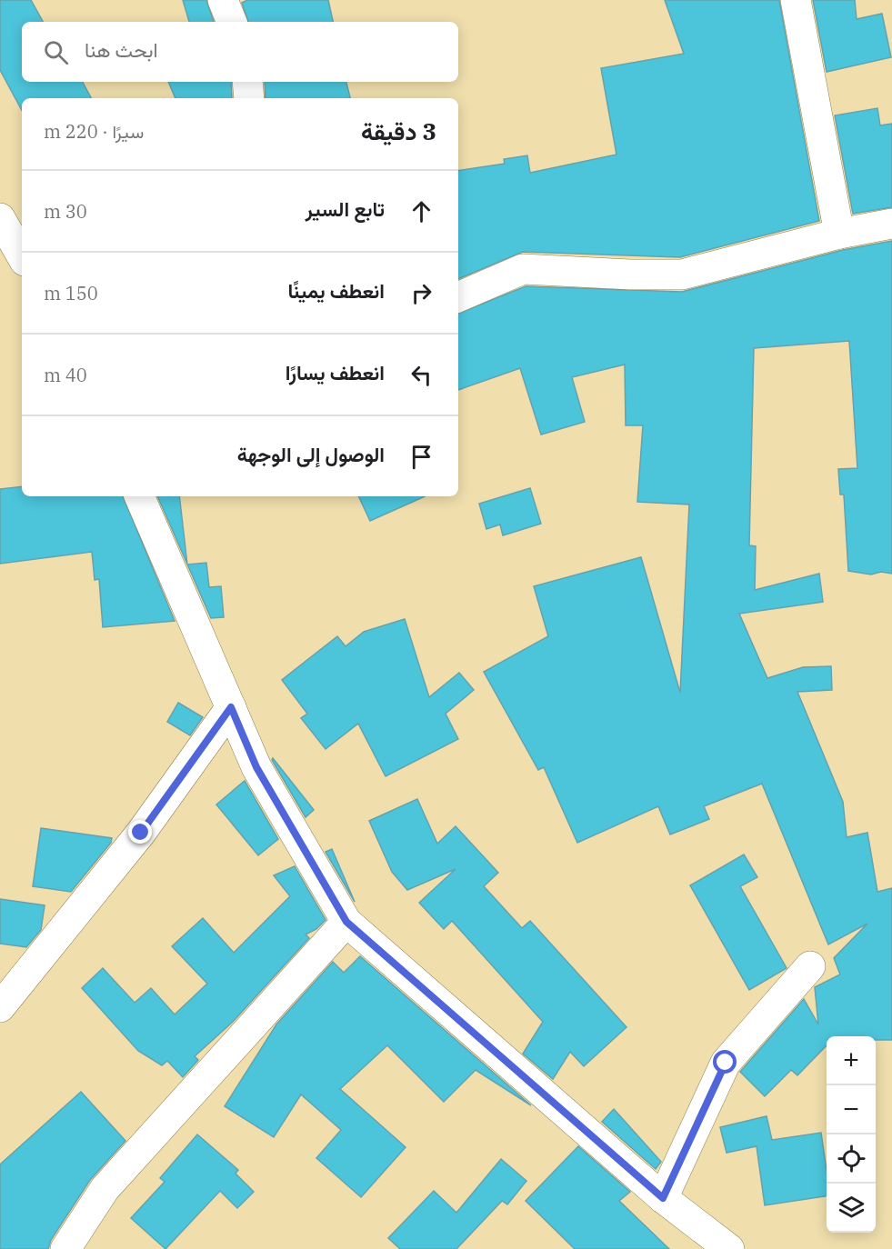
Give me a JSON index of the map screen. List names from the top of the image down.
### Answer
{
  "page": {
    "search": "ابحث هنا",
    "heading": ["3 دقيقة", "سيرًا · 220 m"],
    "list": [
      ["تابع السير", "30 m"],
      ["انعطف يمينًا", "150 m"],
      ["انعطف يسارًا", "40 m"],
      "الوصول إلى الوجهة"
    ],
    "map_buttons": ["+", "−"]
  }
}
